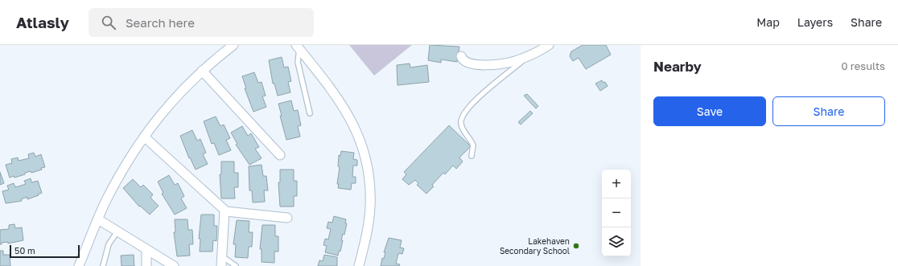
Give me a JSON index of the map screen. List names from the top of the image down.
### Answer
{
  "places": ["Lakehaven Secondary School"],
  "scale_bar": "50 m",
  "page": {
    "header": "Atlasly",
    "search": "Search here",
    "nav": ["Map", "Layers", "Share"],
    "heading": ["Nearby", "0 results"],
    "buttons": ["Save", "Share"],
    "map_buttons": ["+", "−"],
    "scale": "50 m"
  }
}
